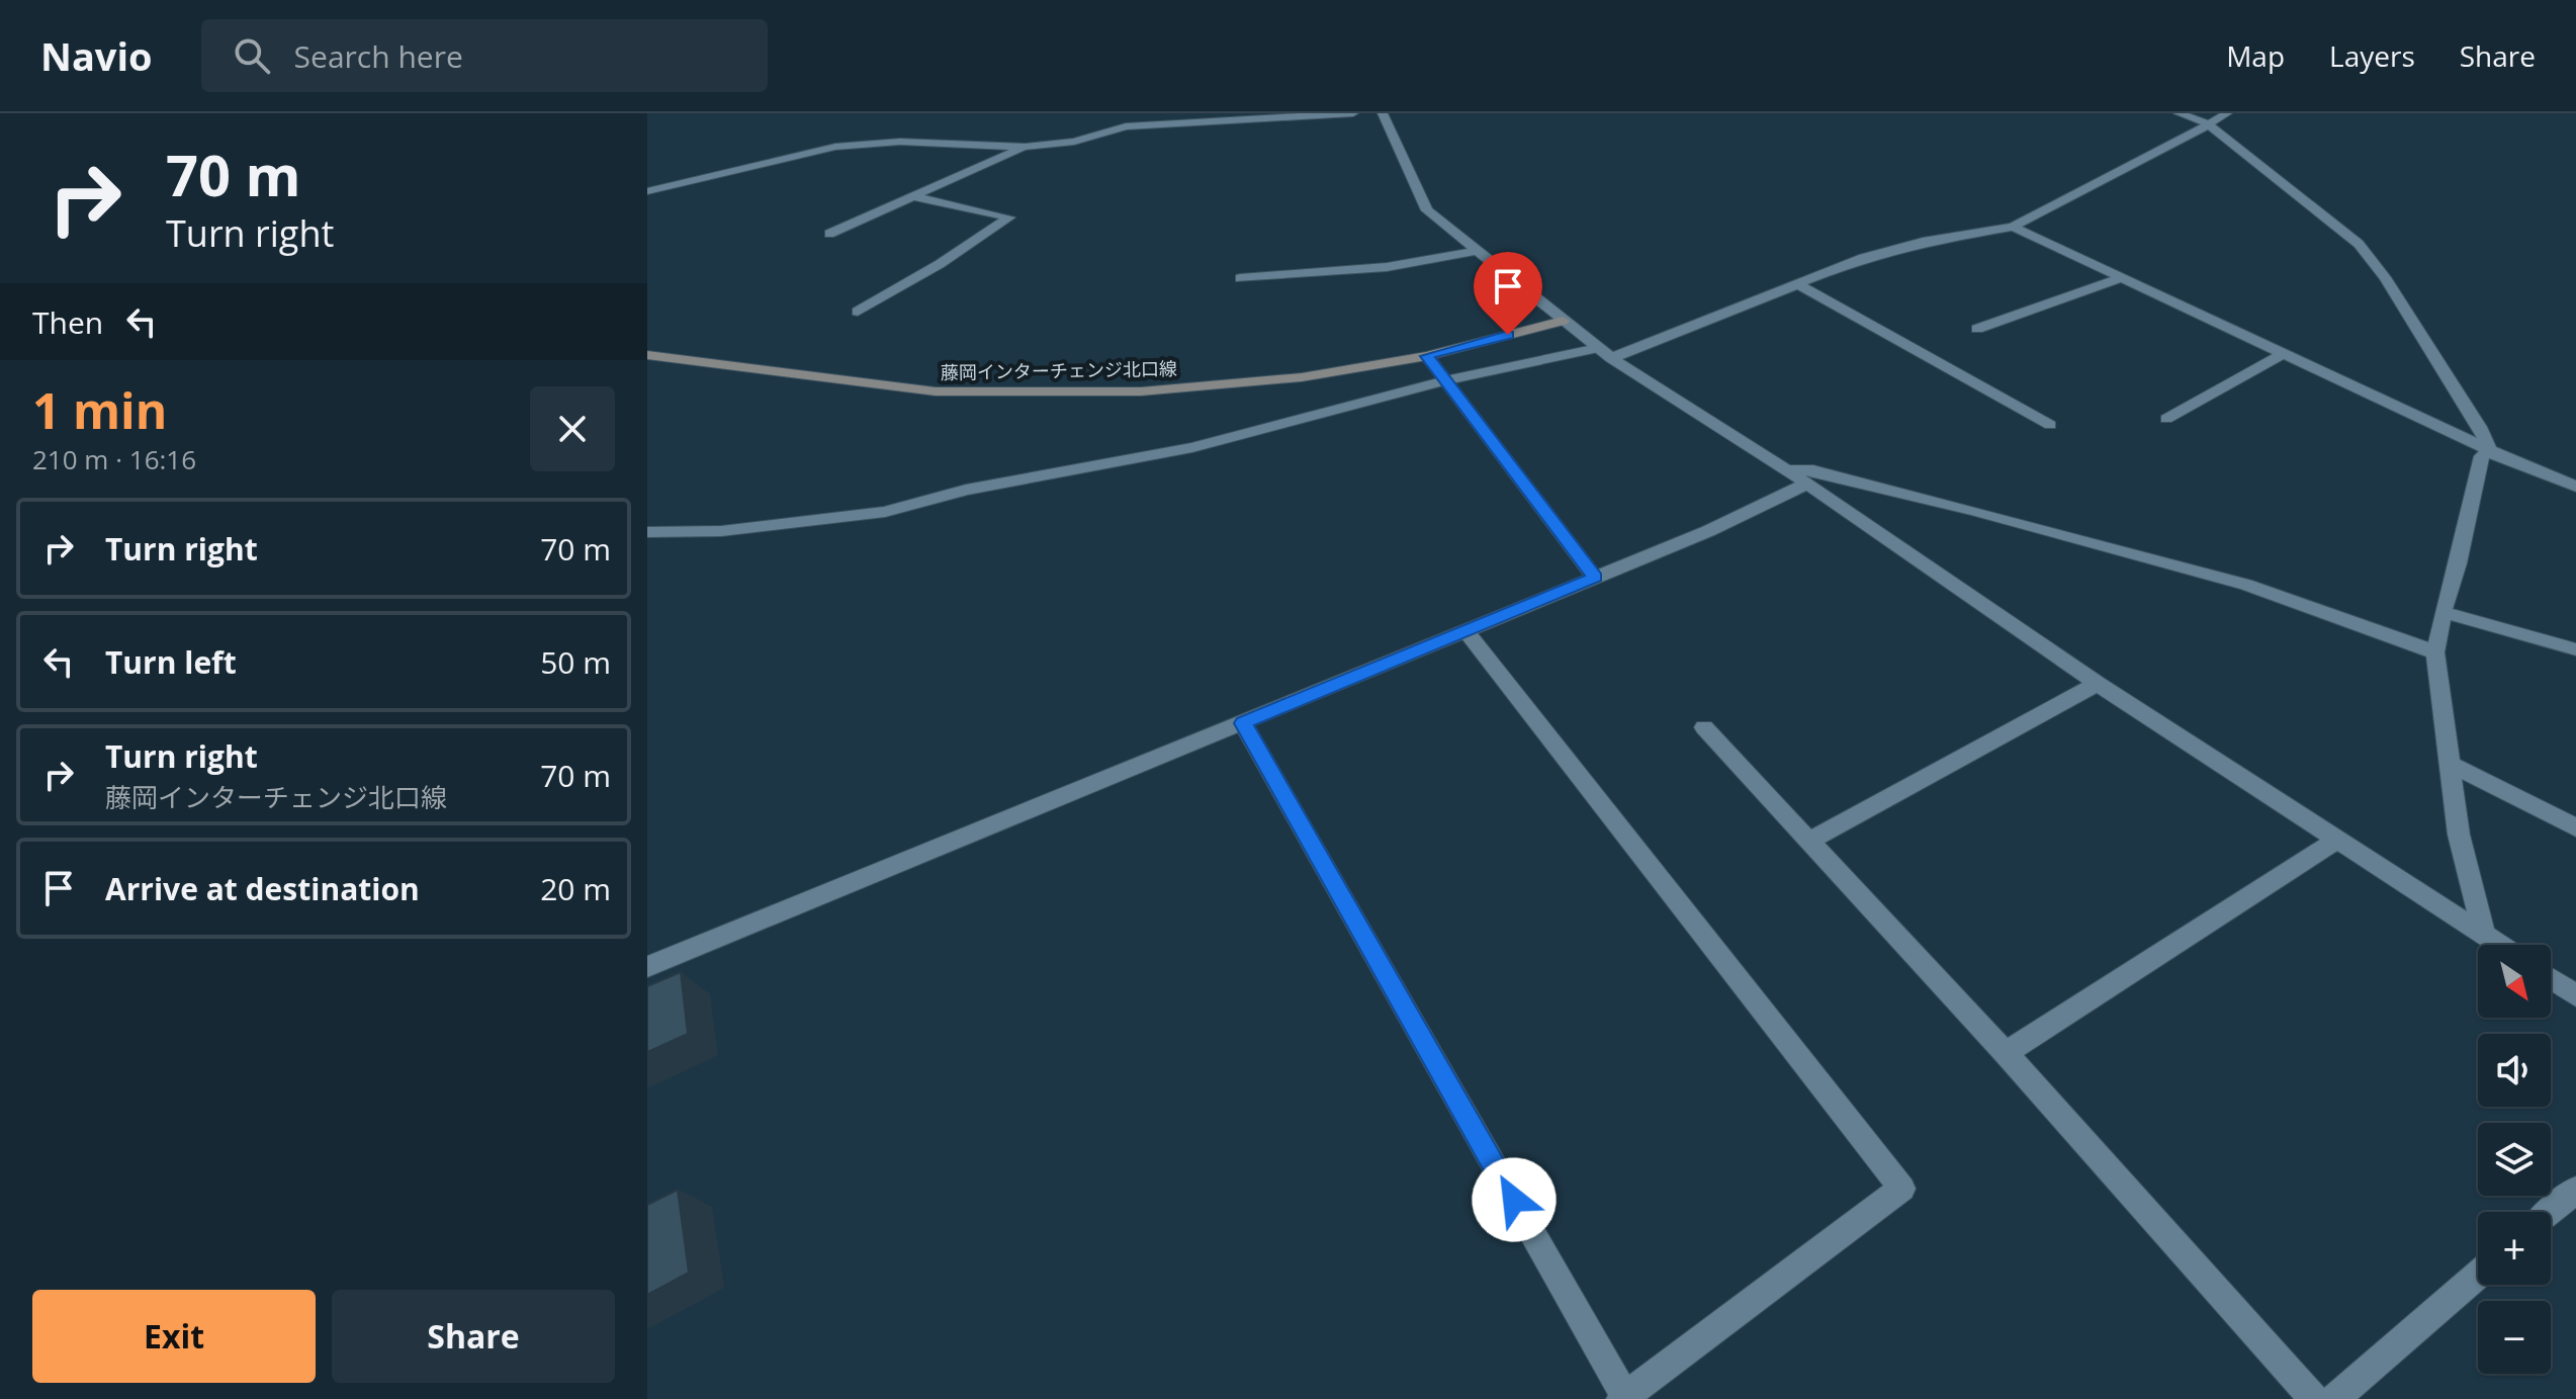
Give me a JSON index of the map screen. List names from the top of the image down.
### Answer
{
  "streets": {
    "street": ["藤岡インターチェンジ北口線"]
  },
  "north": "bottom right",
  "page": {
    "header": "Navio",
    "search": "Search here",
    "nav": ["Map", "Layers", "Share"],
    "turn": ["70 m", "Turn right"],
    "then": "Then",
    "heading": ["1 min", "210 m · 16:16"],
    "list": [
      {
        "name": "Turn right",
        "value": "70 m"
      },
      {
        "name": "Turn left",
        "value": "50 m"
      },
      {
        "name": "Turn right",
        "note": "藤岡インターチェンジ北口線",
        "value": "70 m"
      },
      {
        "name": "Arrive at destination",
        "value": "20 m"
      }
    ],
    "map_buttons": ["+", "−"],
    "buttons": ["Exit", "Share"]
  }
}
